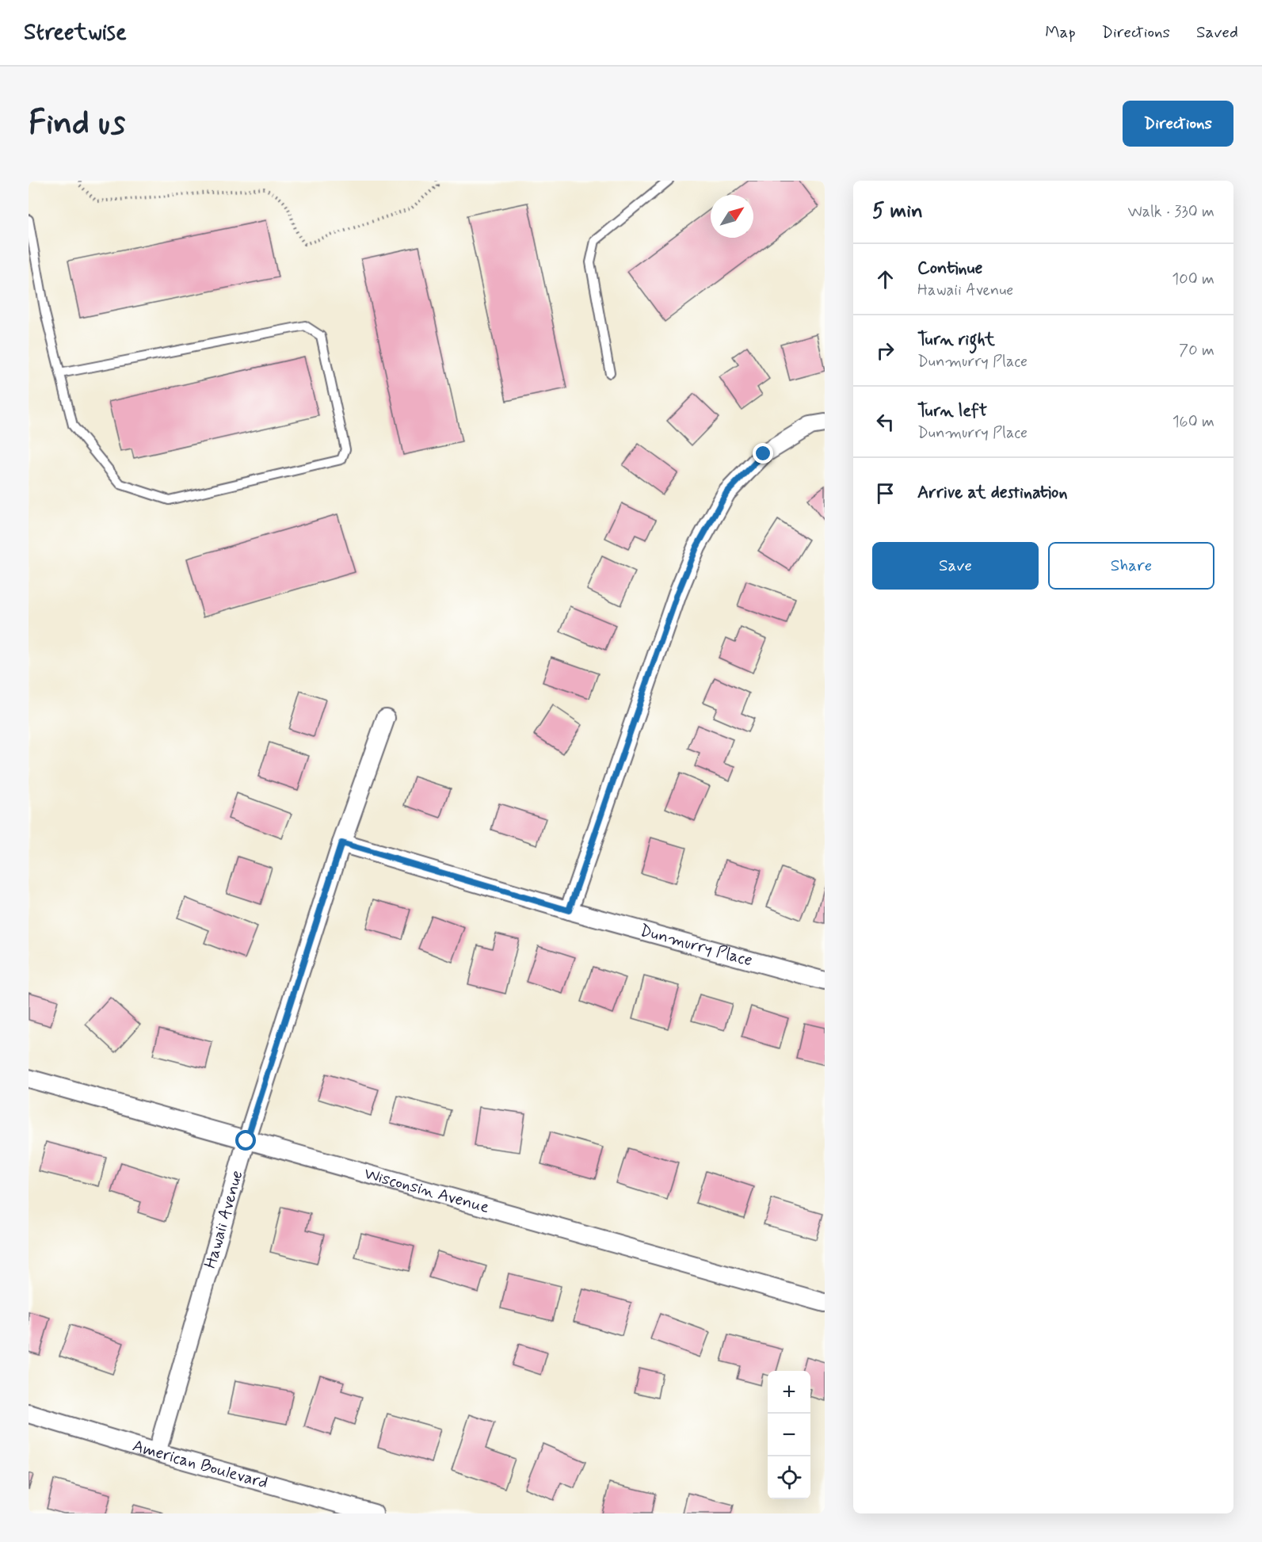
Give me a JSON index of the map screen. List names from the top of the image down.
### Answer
{
  "streets": {
    "street": [
      "Dunmurry Place",
      "Wisconsin Avenue",
      "Hawaii Avenue",
      "American Boulevard"
    ]
  },
  "crossings": [
    ["Dunmurry Place", "Hawaii Avenue"],
    ["Wisconsin Avenue", "Hawaii Avenue"],
    ["Hawaii Avenue", "American Boulevard"]
  ],
  "north": "top right",
  "page": {
    "header": "Streetwise",
    "nav": ["Map", "Directions", "Saved"],
    "buttons": [
      "Directions",
      ["Save", "Share"]
    ],
    "title": "Find us",
    "heading": ["5 min", "Walk · 330 m"],
    "list": [
      ["Continue", "Hawaii Avenue", "100 m"],
      ["Turn right", "Dunmurry Place", "70 m"],
      ["Turn left", "Dunmurry Place", "160 m"],
      "Arrive at destination"
    ],
    "map_buttons": ["+", "−"]
  }
}
